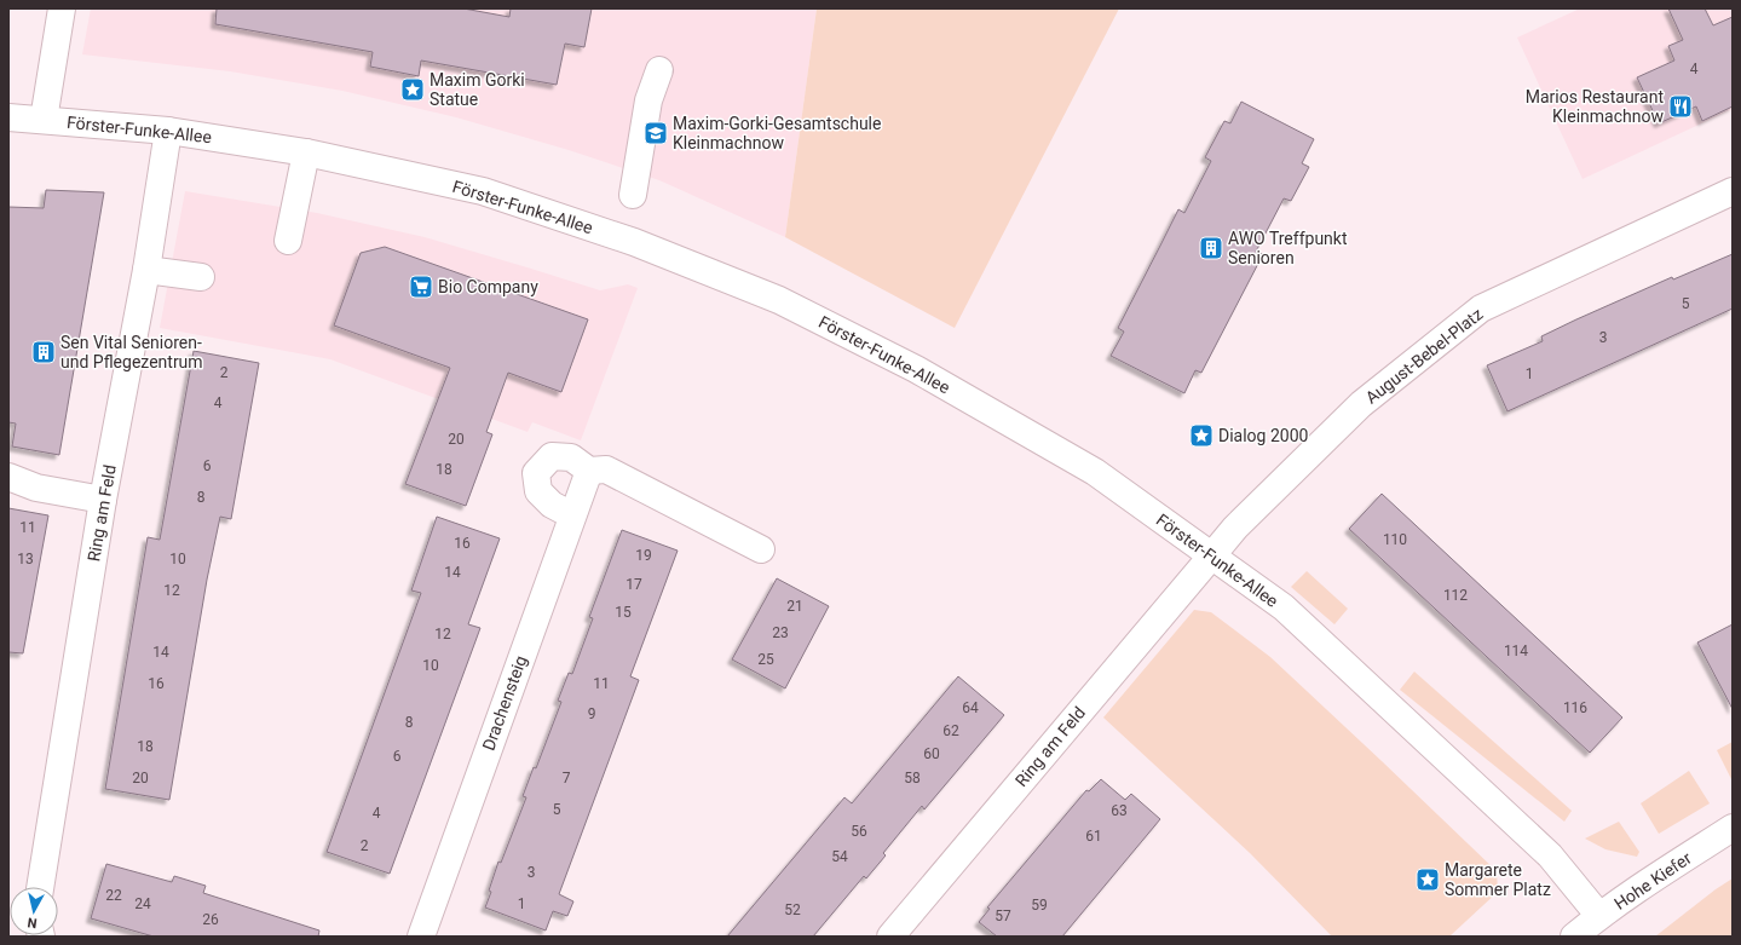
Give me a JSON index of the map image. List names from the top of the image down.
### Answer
{
  "streets": {
    "street": [
      "Förster-Funke-Allee",
      "August-Bebel-Platz",
      "Ring am Feld",
      "Drachensteig",
      "Hohe Kiefer"
    ]
  },
  "crossings": [
    ["Förster-Funke-Allee", "August-Bebel-Platz"],
    ["Förster-Funke-Allee", "Ring am Feld"],
    ["Förster-Funke-Allee", "Hohe Kiefer"],
    ["August-Bebel-Platz", "Ring am Feld"]
  ],
  "places": {
    "place": ["Maxim Gorki Statue", "Dialog 2000", "Margarete Sommer Platz"],
    "restaurant": ["Marios Restaurant Kleinmachnow"],
    "school or university": ["Maxim-Gorki-Gesamtschule Kleinmachnow"],
    "building": ["AWO Treffpunkt Senioren", "Sen Vital Senioren- und Pflegezentrum"],
    "supermarket": ["Bio Company"]
  },
  "house_numbers": [
    "4",
    "5",
    "3",
    "2",
    "1",
    "4",
    "20",
    "6",
    "18",
    "8",
    "11",
    "110",
    "16",
    "19",
    "13",
    "10",
    "14",
    "17",
    "12",
    "112",
    "21",
    "15",
    "23",
    "12",
    "114",
    "14",
    "25",
    "10",
    "16",
    "11",
    "64",
    "116",
    "9",
    "8",
    "62",
    "18",
    "60",
    "6",
    "20",
    "7",
    "58",
    "5",
    "63",
    "4",
    "56",
    "61",
    "2",
    "54",
    "3",
    "22",
    "24",
    "1",
    "59",
    "52",
    "57",
    "26"
  ],
  "north": "bottom"
}
